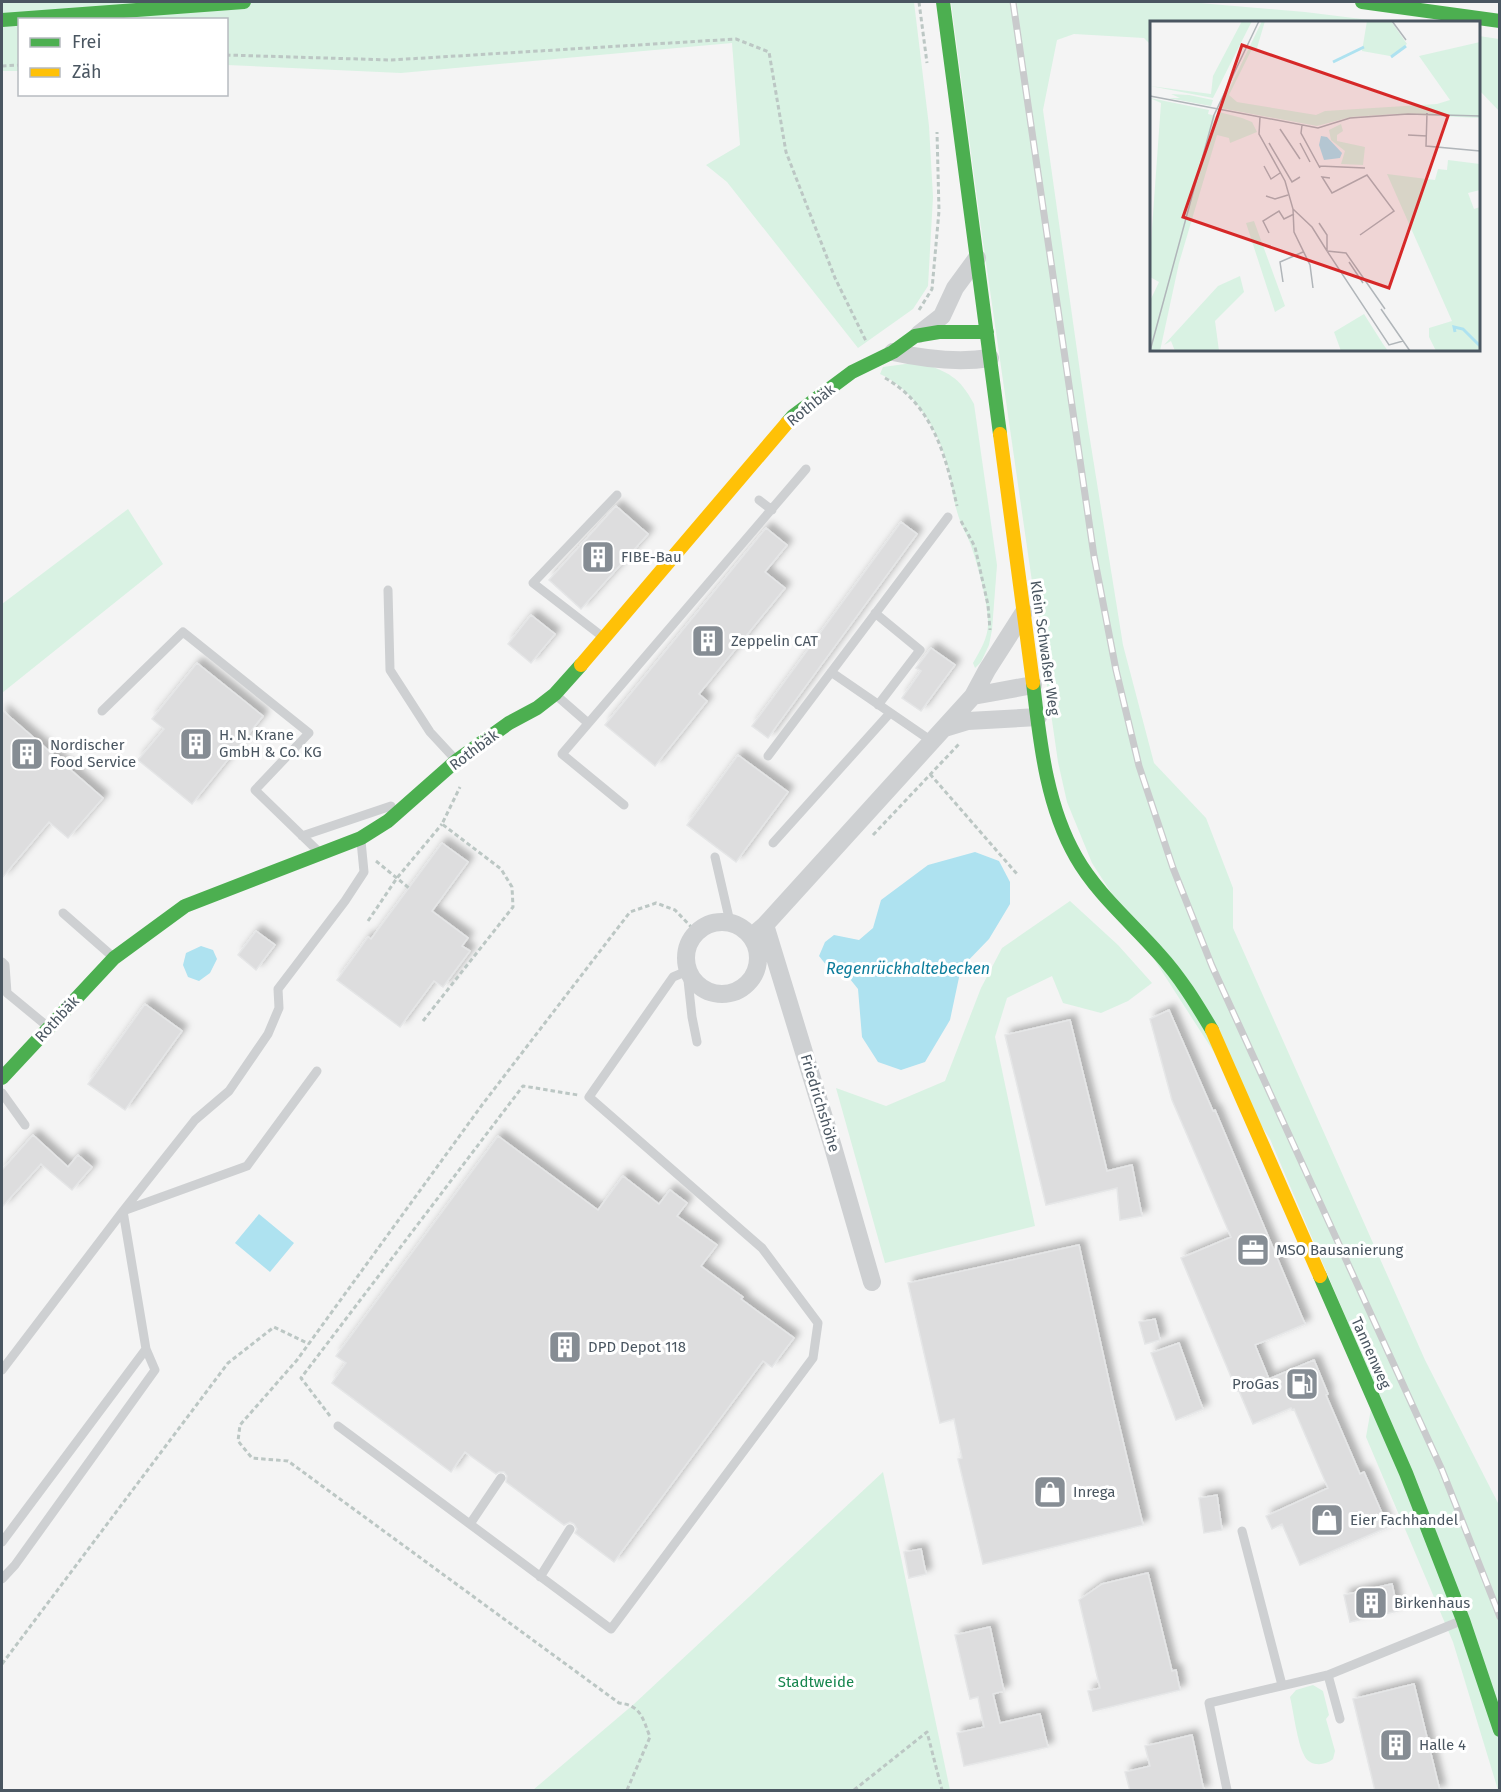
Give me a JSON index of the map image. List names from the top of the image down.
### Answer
{
  "streets": {
    "main road": ["Rothbäk", "Klein Schwaßer Weg", "Tannenweg"],
    "street": ["Friedrichshöhe"]
  },
  "crossings": [
    ["Rothbäk", "Klein Schwaßer Weg"],
    ["Klein Schwaßer Weg", "Tannenweg"]
  ],
  "water": ["Regenrückhaltebecken"],
  "parks": ["Stadtweide"],
  "places": {
    "building": [
      "FIBE-Bau",
      "Zeppelin CAT",
      "H. N. Krane GmbH & Co. KG",
      "Nordischer Food Service",
      "DPD Depot 118",
      "Birkenhaus",
      "Halle 4"
    ],
    "office": ["MSO Bausanierung"],
    "fuel station": ["ProGas"],
    "shop": ["Inrega", "Eier Fachhandel"]
  },
  "legend": ["Frei", "Zäh"]
}
